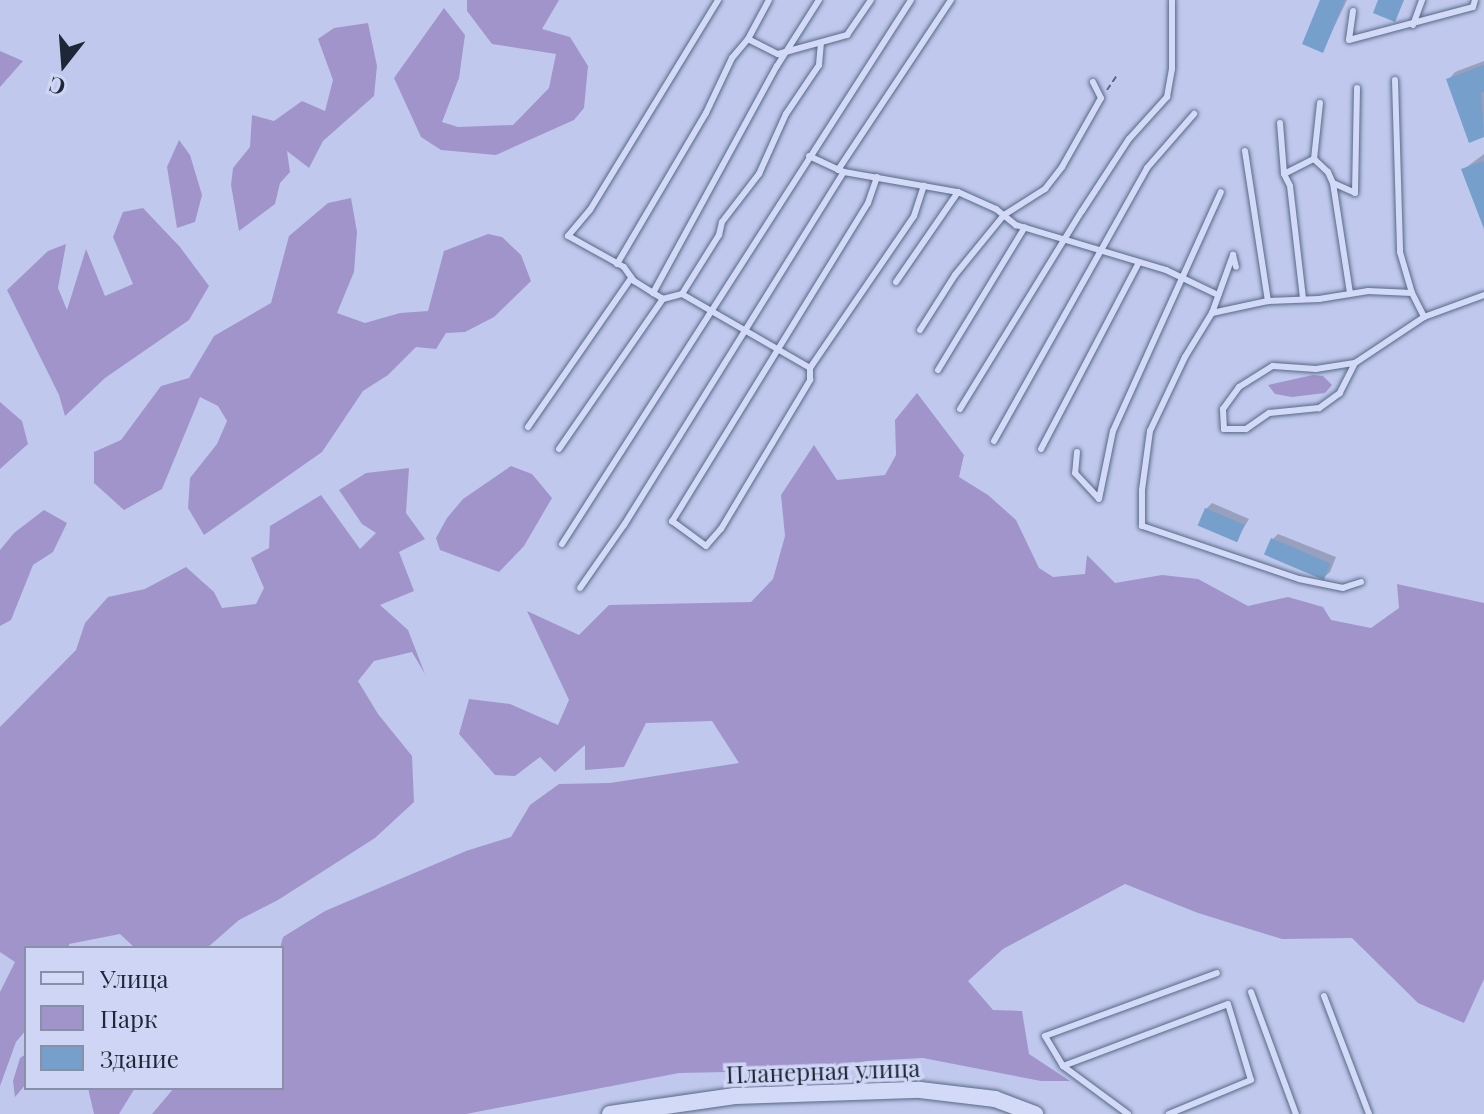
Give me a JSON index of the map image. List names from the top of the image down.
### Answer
{
  "streets": {
    "main road": ["Планерная улица"]
  },
  "legend": ["Улица", "Парк", "Здание"],
  "north": "bottom"
}
